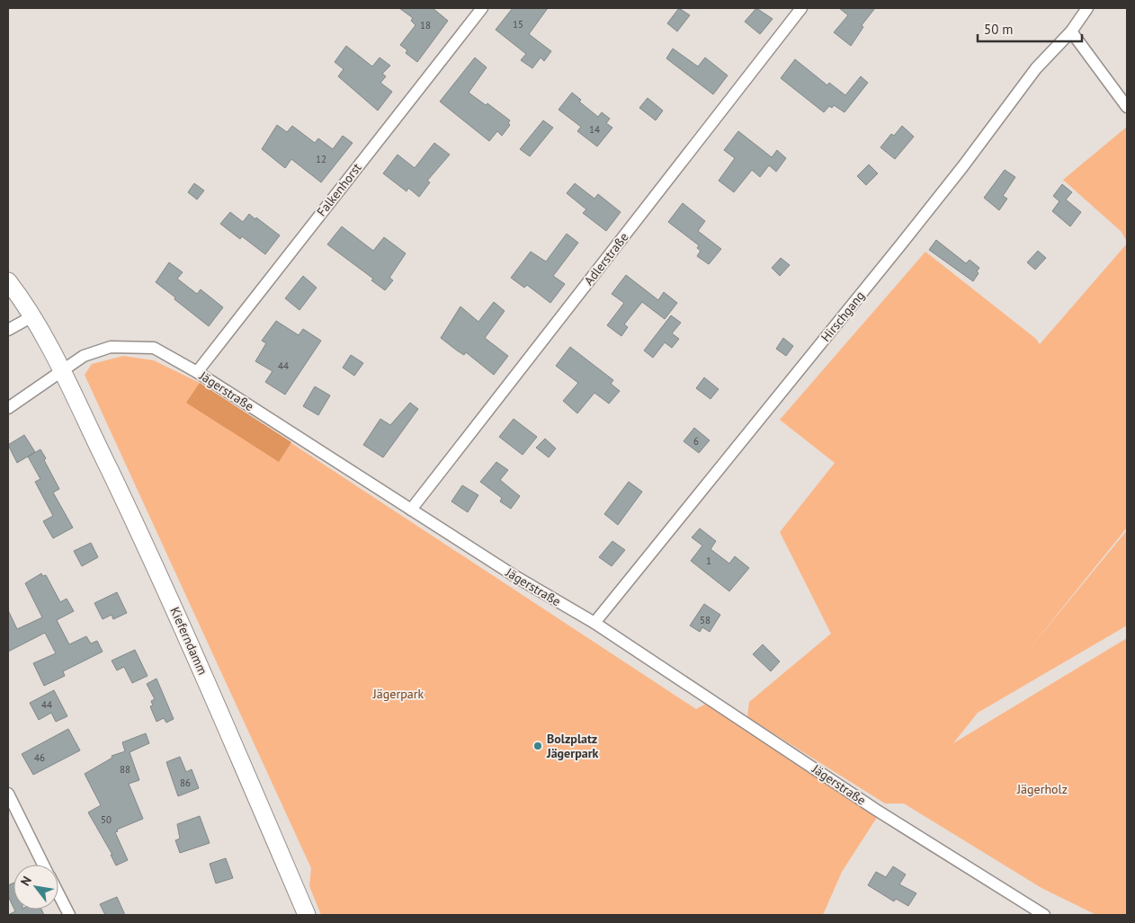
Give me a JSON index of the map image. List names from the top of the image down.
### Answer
{
  "streets": {
    "street": [
      "Falkenhorst",
      "Adlerstraße",
      "Hirschgang",
      "Jägerstraße",
      "Kieferndamm"
    ]
  },
  "crossings": [
    ["Falkenhorst", "Jägerstraße"],
    ["Adlerstraße", "Jägerstraße"],
    ["Hirschgang", "Jägerstraße"],
    ["Jägerstraße", "Kieferndamm"]
  ],
  "parks": ["Jägerpark", "Jägerholz"],
  "places": ["Bolzplatz Jägerpark"],
  "house_numbers": [
    "15",
    "18",
    "14",
    "12",
    "44",
    "6",
    "1",
    "58",
    "44",
    "46",
    "88",
    "86",
    "50"
  ],
  "scale_bar": "50 m",
  "north": "top left"
}
